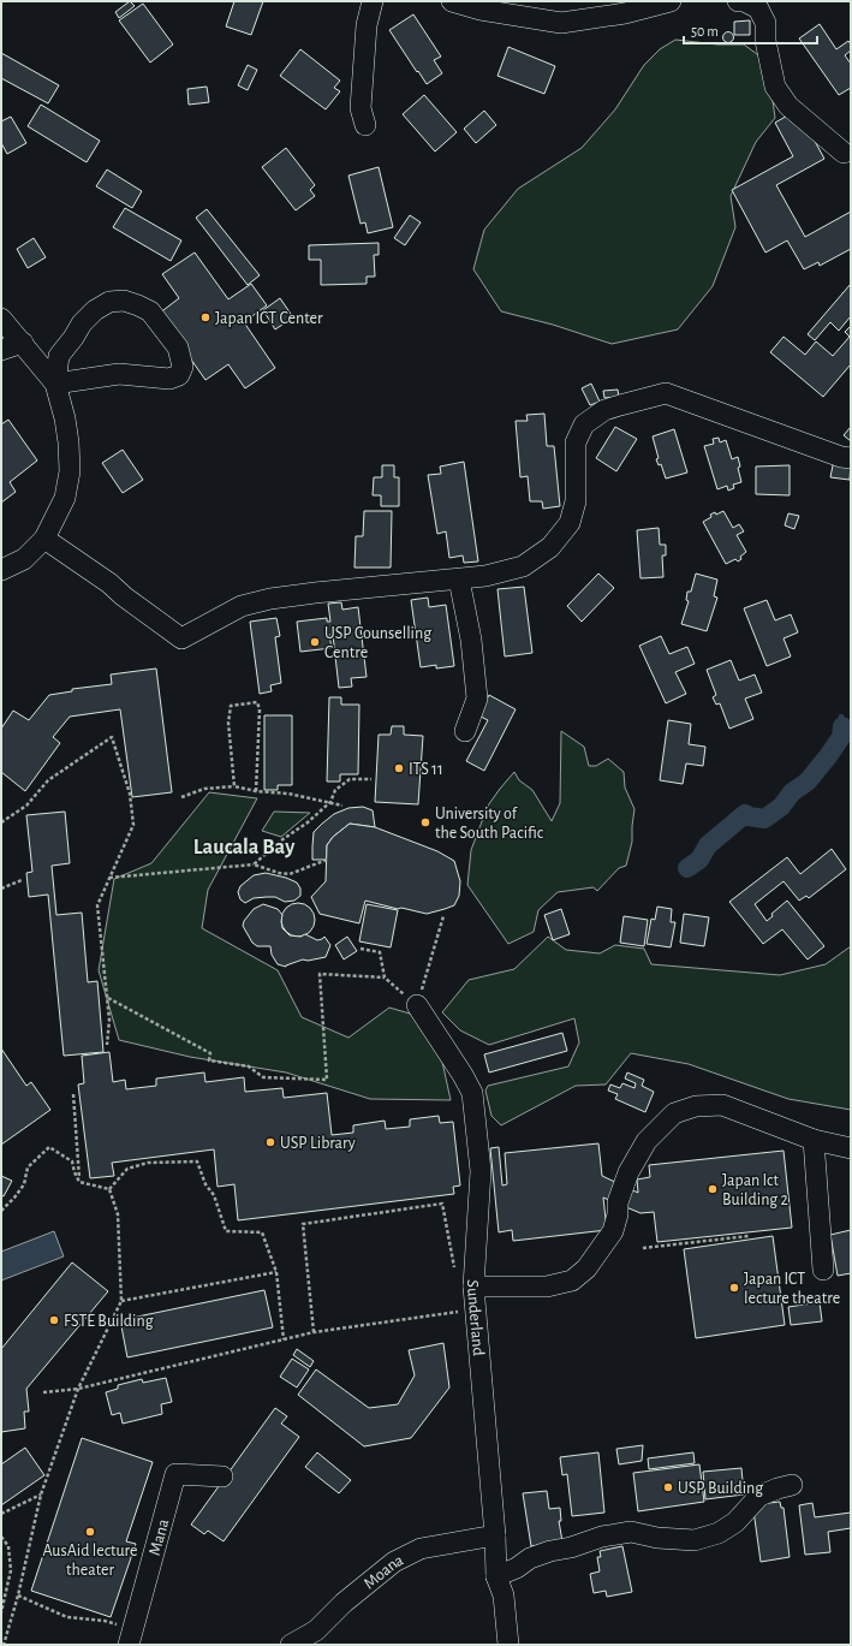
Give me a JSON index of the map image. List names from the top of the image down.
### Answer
{
  "streets": {
    "street": ["Sunderland", "Mana", "Moana"]
  },
  "crossings": [
    ["Sunderland", "Moana"]
  ],
  "districts": ["Laucala Bay"],
  "places": [
    "Japan ICT Center",
    "USP Counselling Centre",
    "ITS 11",
    "University of the South Pacific",
    "USP Library",
    "Japan Ict Building 2",
    "Japan ICT lecture theatre",
    "FSTE Building",
    "USP Building",
    "AusAid lecture theater"
  ],
  "scale_bar": "50 m"
}
